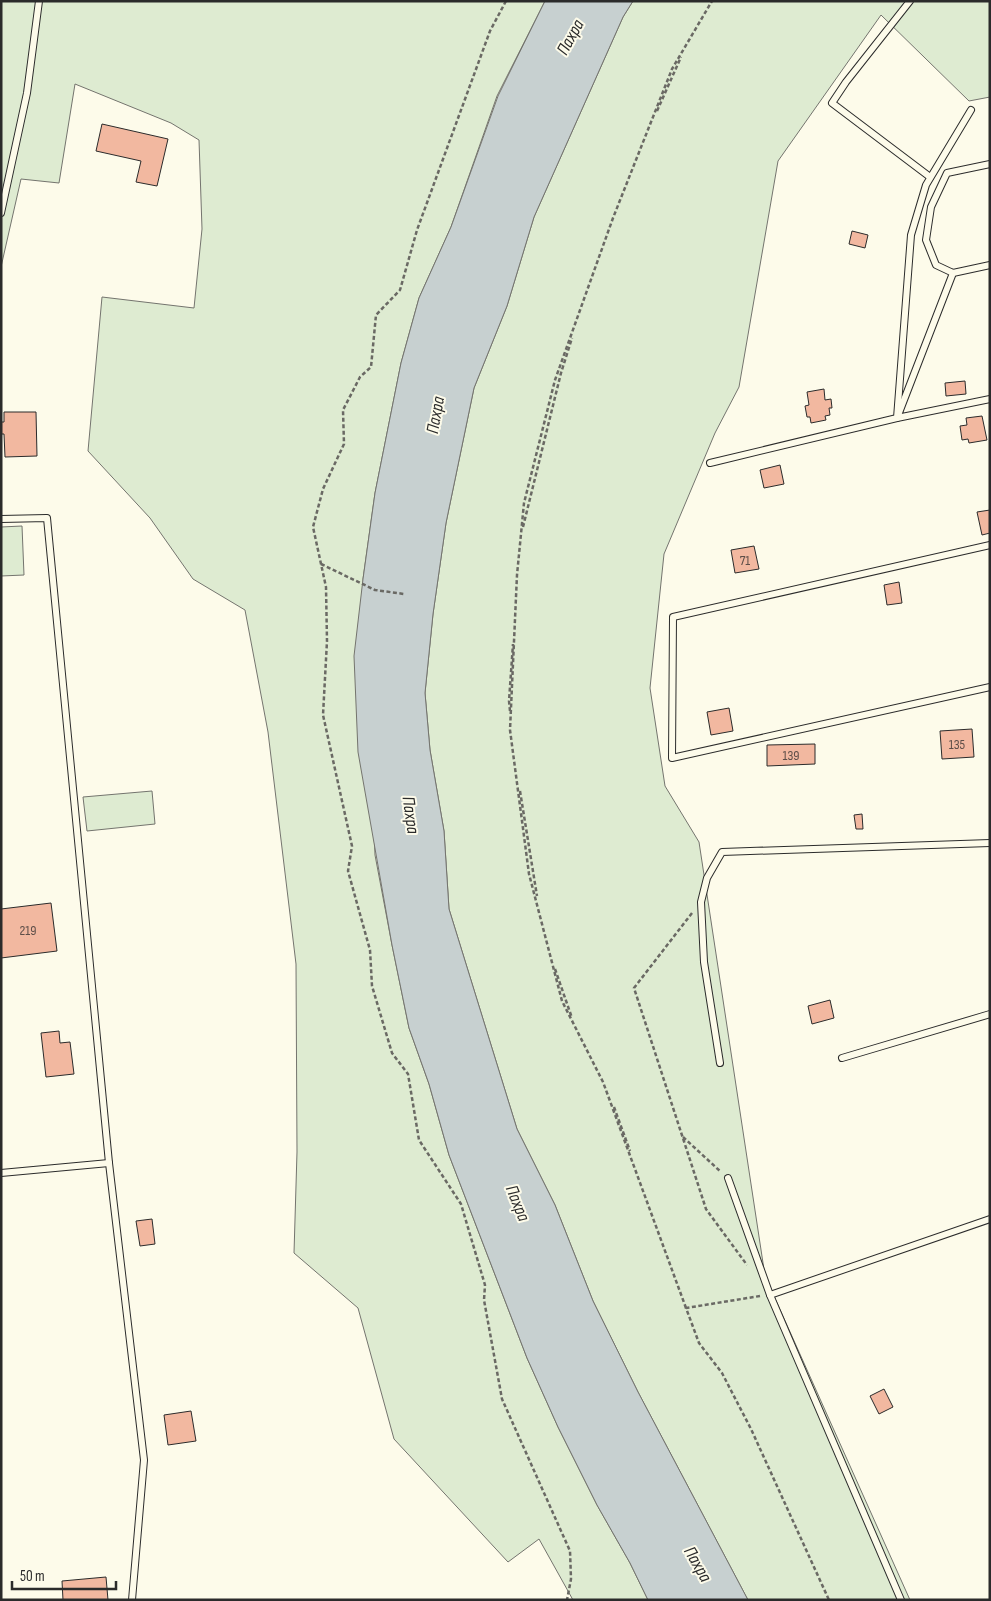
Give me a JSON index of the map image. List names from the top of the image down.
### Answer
{
  "water": ["Пахра"],
  "house_numbers": [
    "71",
    "135",
    "139",
    "219"
  ],
  "scale_bar": "50 m"
}
